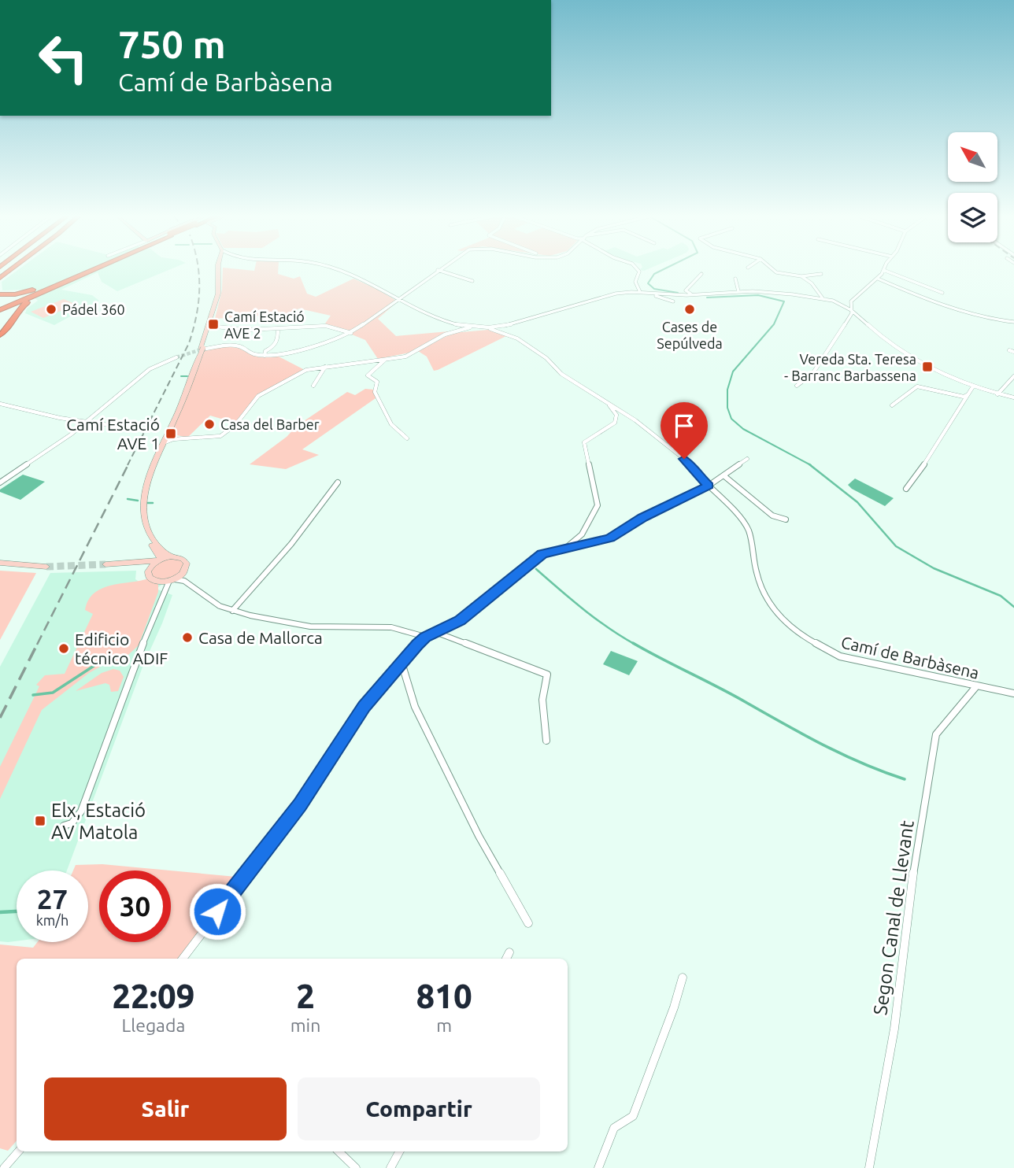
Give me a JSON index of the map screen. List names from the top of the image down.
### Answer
{
  "streets": {
    "street": ["Camí de Barbàsena", "Segon Canal de Llevant"]
  },
  "crossings": [
    ["Camí de Barbàsena", "Segon Canal de Llevant"]
  ],
  "places": {
    "other": [
      "Pádel 360",
      "Cases de Sepúlveda",
      "Casa del Barber",
      "Casa de Mallorca",
      "Edificio técnico ADIF"
    ],
    "transit": [
      "Camí Estació AVE 2",
      "Vereda Sta. Teresa - Barranc Barbassena",
      "Camí Estació AVE 1",
      "Elx, Estació AV Matola"
    ]
  },
  "north": "top left",
  "page": {
    "turn": ["750 m", "Camí de Barbàsena"],
    "speed": "27 km/h",
    "limit": "30",
    "eta": [
      "22:09",
      "Llegada",
      "2",
      "min",
      "810",
      "m"
    ],
    "buttons": ["Salir", "Compartir"]
  }
}
